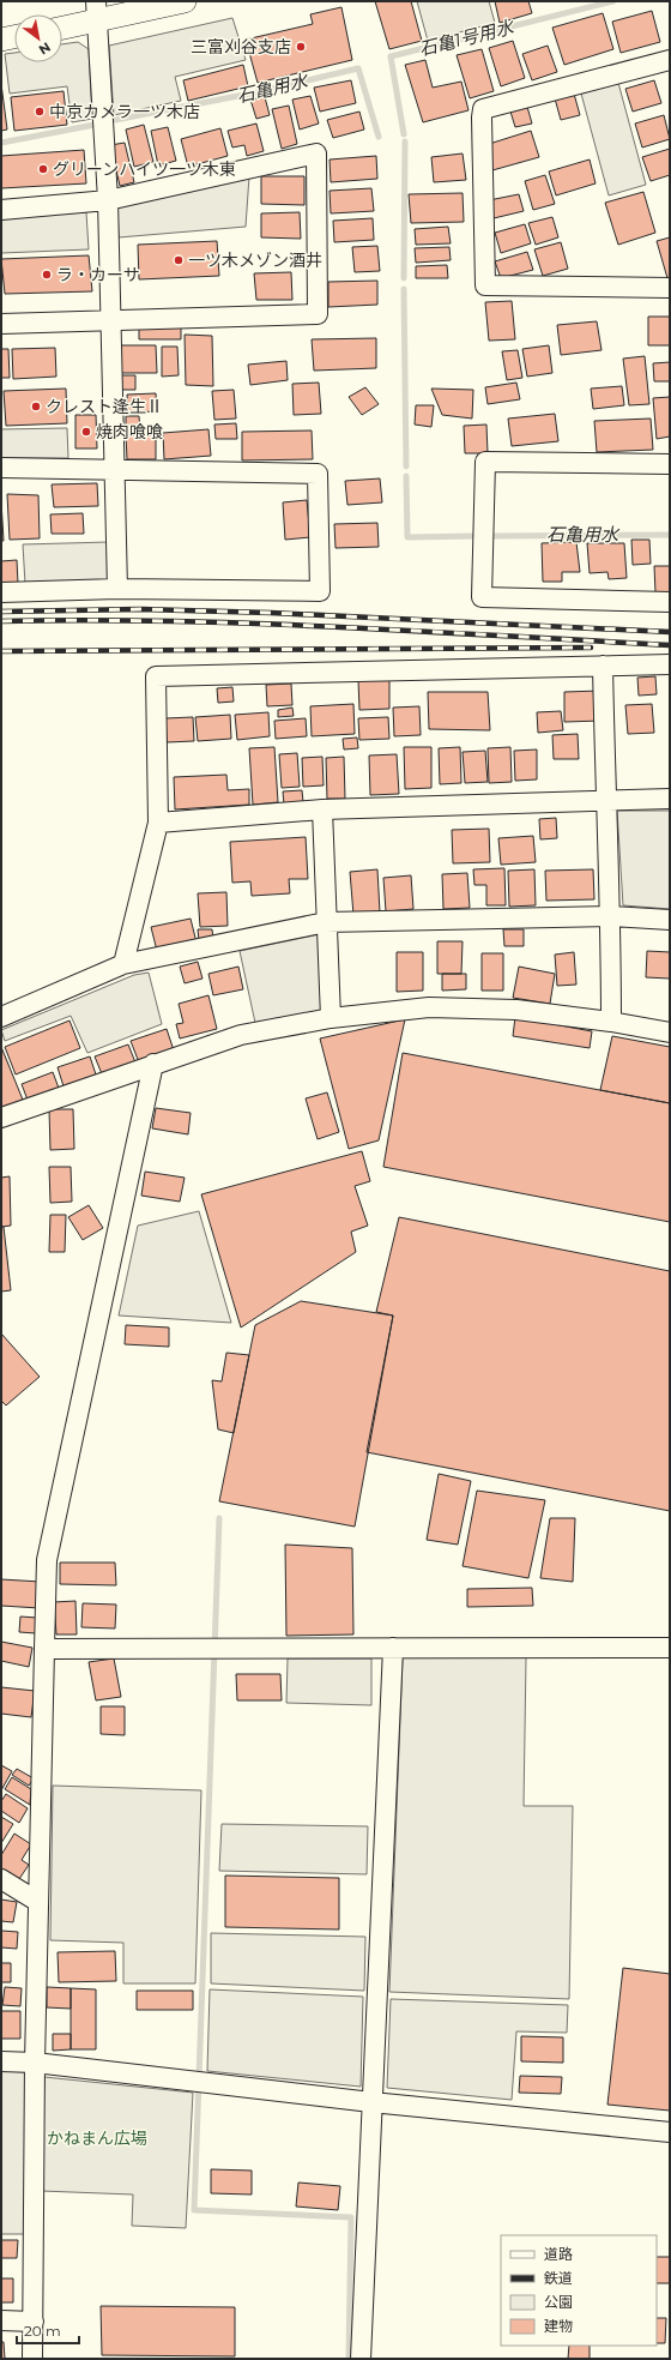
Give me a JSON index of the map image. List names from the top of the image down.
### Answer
{
  "water": ["石亀1号用水", "石亀用水"],
  "parks": ["かねまん広場"],
  "places": [
    "三富刈谷支店",
    "中京カメラ一ツ木店",
    "グリーンハイツ一ツ木東",
    "一ツ木メゾン酒井",
    "ラ・カーサ",
    "クレスト逢生Ⅱ",
    "焼肉喰喰"
  ],
  "legend": [
    "道路",
    "鉄道",
    "公園",
    "建物"
  ],
  "scale_bar": "20 m",
  "north": "bottom right"
}
